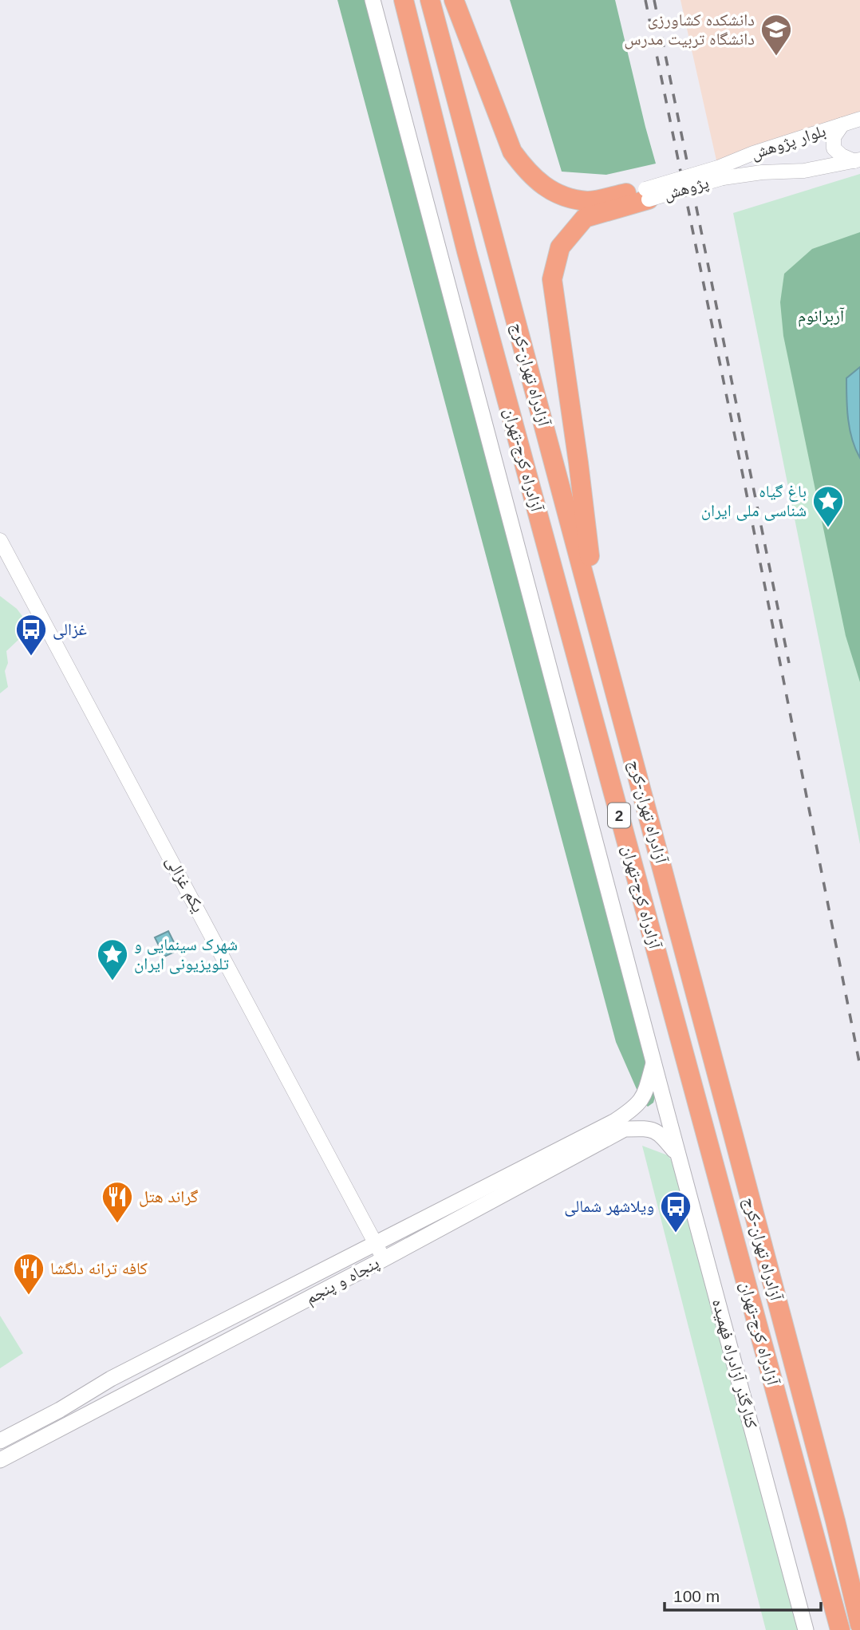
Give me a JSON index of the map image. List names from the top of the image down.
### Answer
{
  "streets": {
    "highway": ["آزادراه تهران-کرج", "آزادراه کرج-تهران", "2"],
    "main road": ["پنجاه و پنجم", "کنارگذر آزادراه فهمیده"],
    "street": ["بلوار پژوهش", "پژوهش", "یکم غزالی"]
  },
  "crossings": [
    ["بلوار پژوهش", "پژوهش"],
    ["یکم غزالی", "پنجاه و پنجم"],
    ["پنجاه و پنجم", "کنارگذر آزادراه فهمیده"]
  ],
  "parks": ["آربرانوم"],
  "places": {
    "school or university": ["دانشکده کشاورزی دانشگاه تربیت مدرس"],
    "place": ["باغ گیاه‌ شناسی ملی ایران", "شهرک سینمایی و تلویزیونی ایران"],
    "bus stop": ["غزالی", "ویلاشهر شمالی"],
    "restaurant": ["گراند هتل", "کافه ترانه دلگشا"]
  },
  "scale_bar": "100 m"
}
